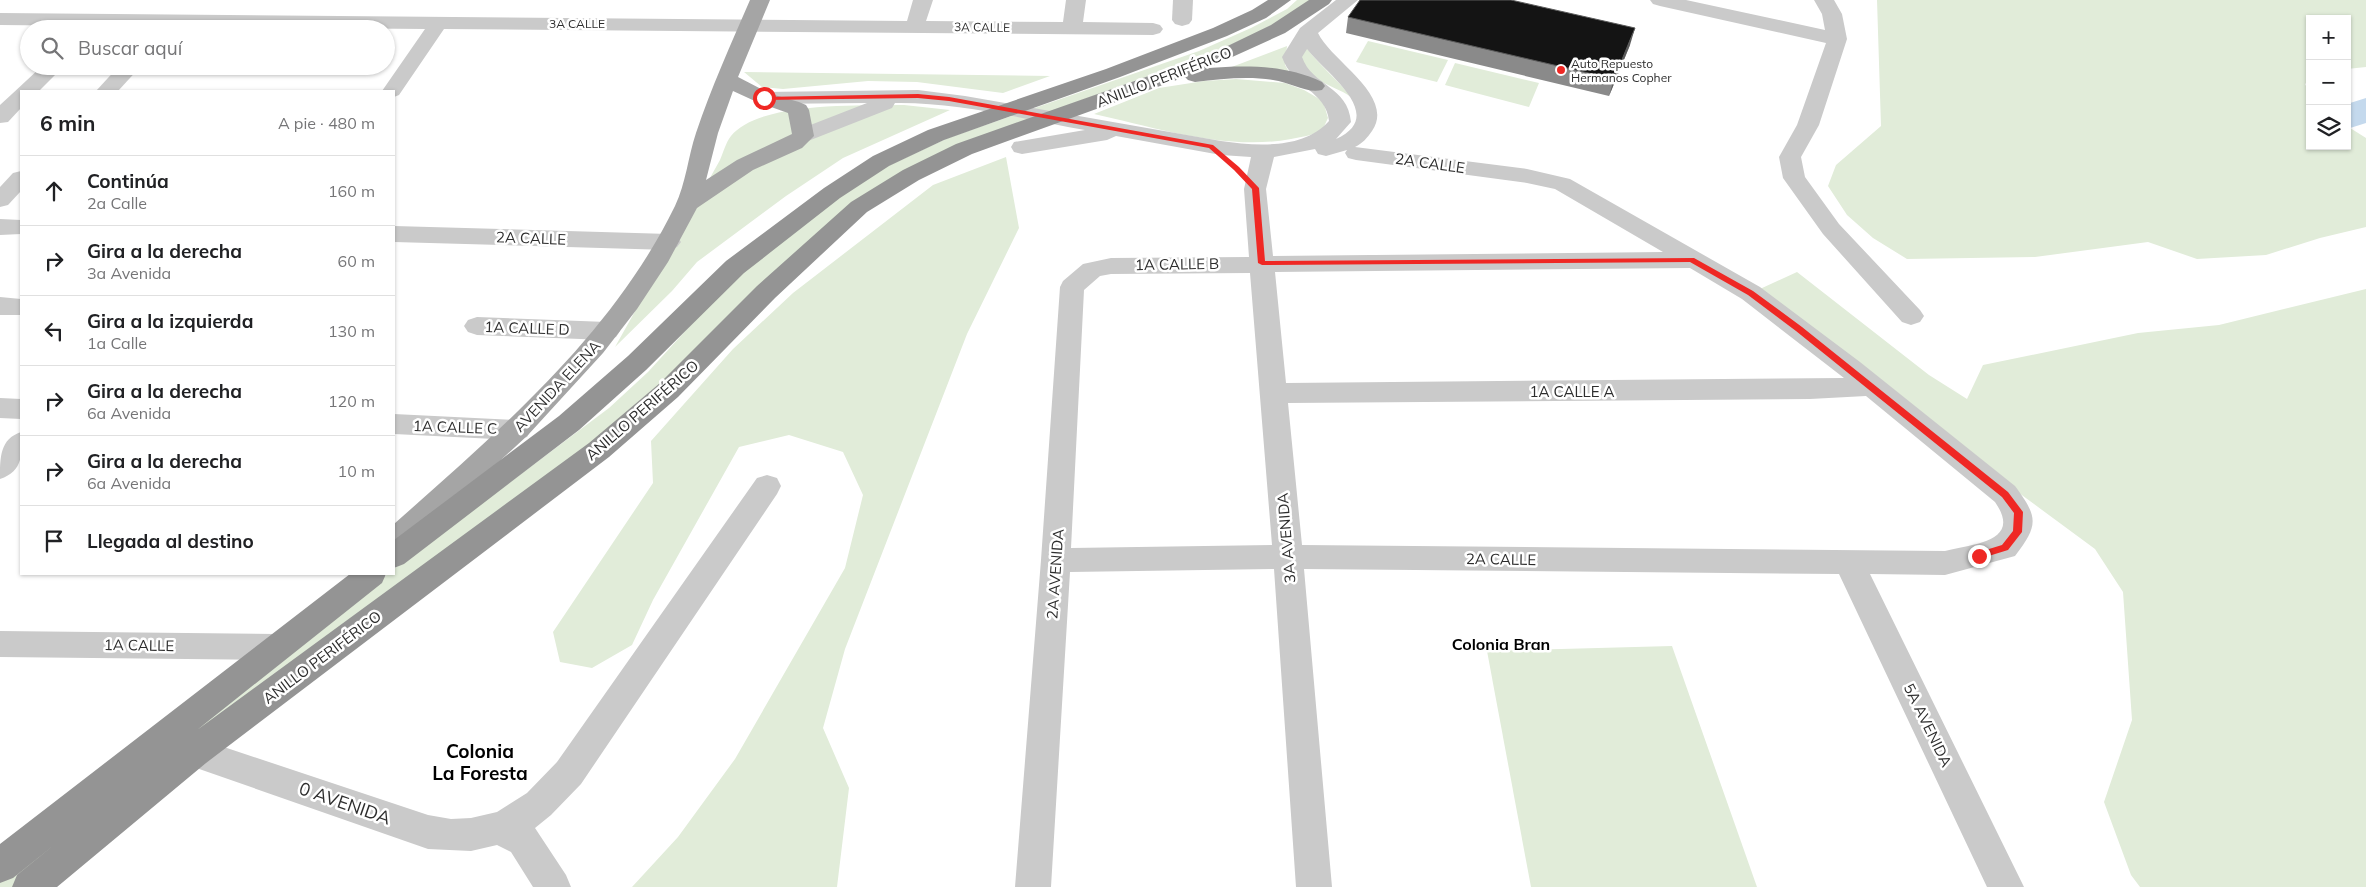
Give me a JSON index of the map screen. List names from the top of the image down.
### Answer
{
  "streets": {
    "highway": ["ANILLO PERIFÉRICO"],
    "main road": ["AVENIDA ELENA"],
    "street": [
      "3A CALLE",
      "2A CALLE",
      "1A CALLE B",
      "1A CALLE D",
      "1A CALLE A",
      "1A CALLE C",
      "3A AVENIDA",
      "2A AVENIDA",
      "1A CALLE",
      "5A AVENIDA",
      "0 AVENIDA"
    ]
  },
  "crossings": [
    ["3A CALLE", "AVENIDA ELENA"],
    ["ANILLO PERIFÉRICO", "0 AVENIDA"],
    ["2A CALLE", "AVENIDA ELENA"],
    ["2A CALLE", "1A CALLE A"],
    ["2A CALLE", "3A AVENIDA"],
    ["2A CALLE", "2A AVENIDA"],
    ["2A CALLE", "5A AVENIDA"],
    ["1A CALLE B", "3A AVENIDA"],
    ["1A CALLE B", "2A AVENIDA"],
    ["1A CALLE D", "AVENIDA ELENA"],
    ["AVENIDA ELENA", "1A CALLE C"],
    ["1A CALLE A", "3A AVENIDA"]
  ],
  "districts": ["Colonia Bran", "Colonia La Foresta"],
  "places": ["Auto Repuesto Hermanos Copher"],
  "page": {
    "map_buttons": ["+", "−"],
    "search": "Buscar aquí",
    "heading": ["6 min", "A pie · 480 m"],
    "list": [
      ["Continúa", "2a Calle", "160 m"],
      ["Gira a la derecha", "3a Avenida", "60 m"],
      ["Gira a la izquierda", "1a Calle", "130 m"],
      ["Gira a la derecha", "6a Avenida", "120 m"],
      ["Gira a la derecha", "6a Avenida", "10 m"],
      "Llegada al destino"
    ]
  }
}
